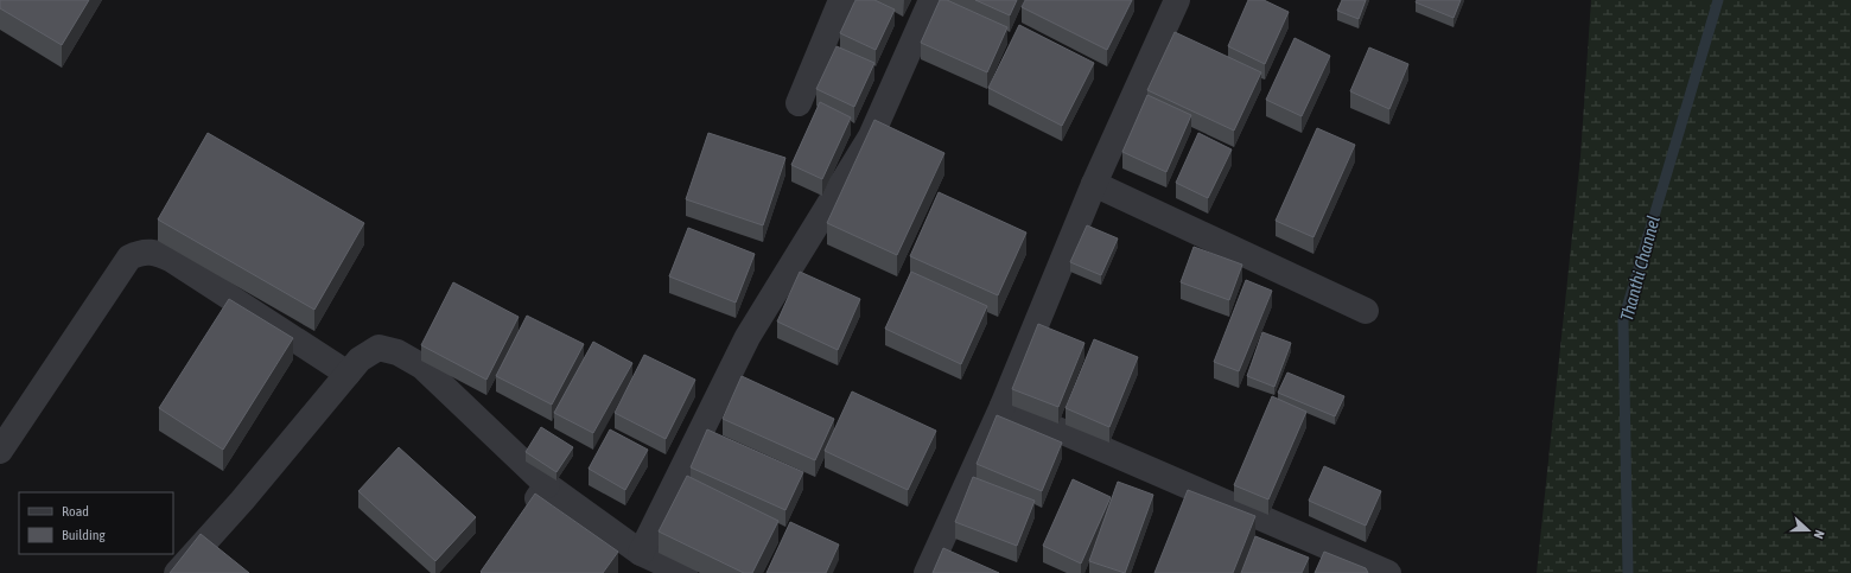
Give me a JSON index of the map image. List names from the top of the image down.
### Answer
{
  "water": ["Thanthi Channel"],
  "legend": ["Road", "Building"],
  "north": "right"
}
